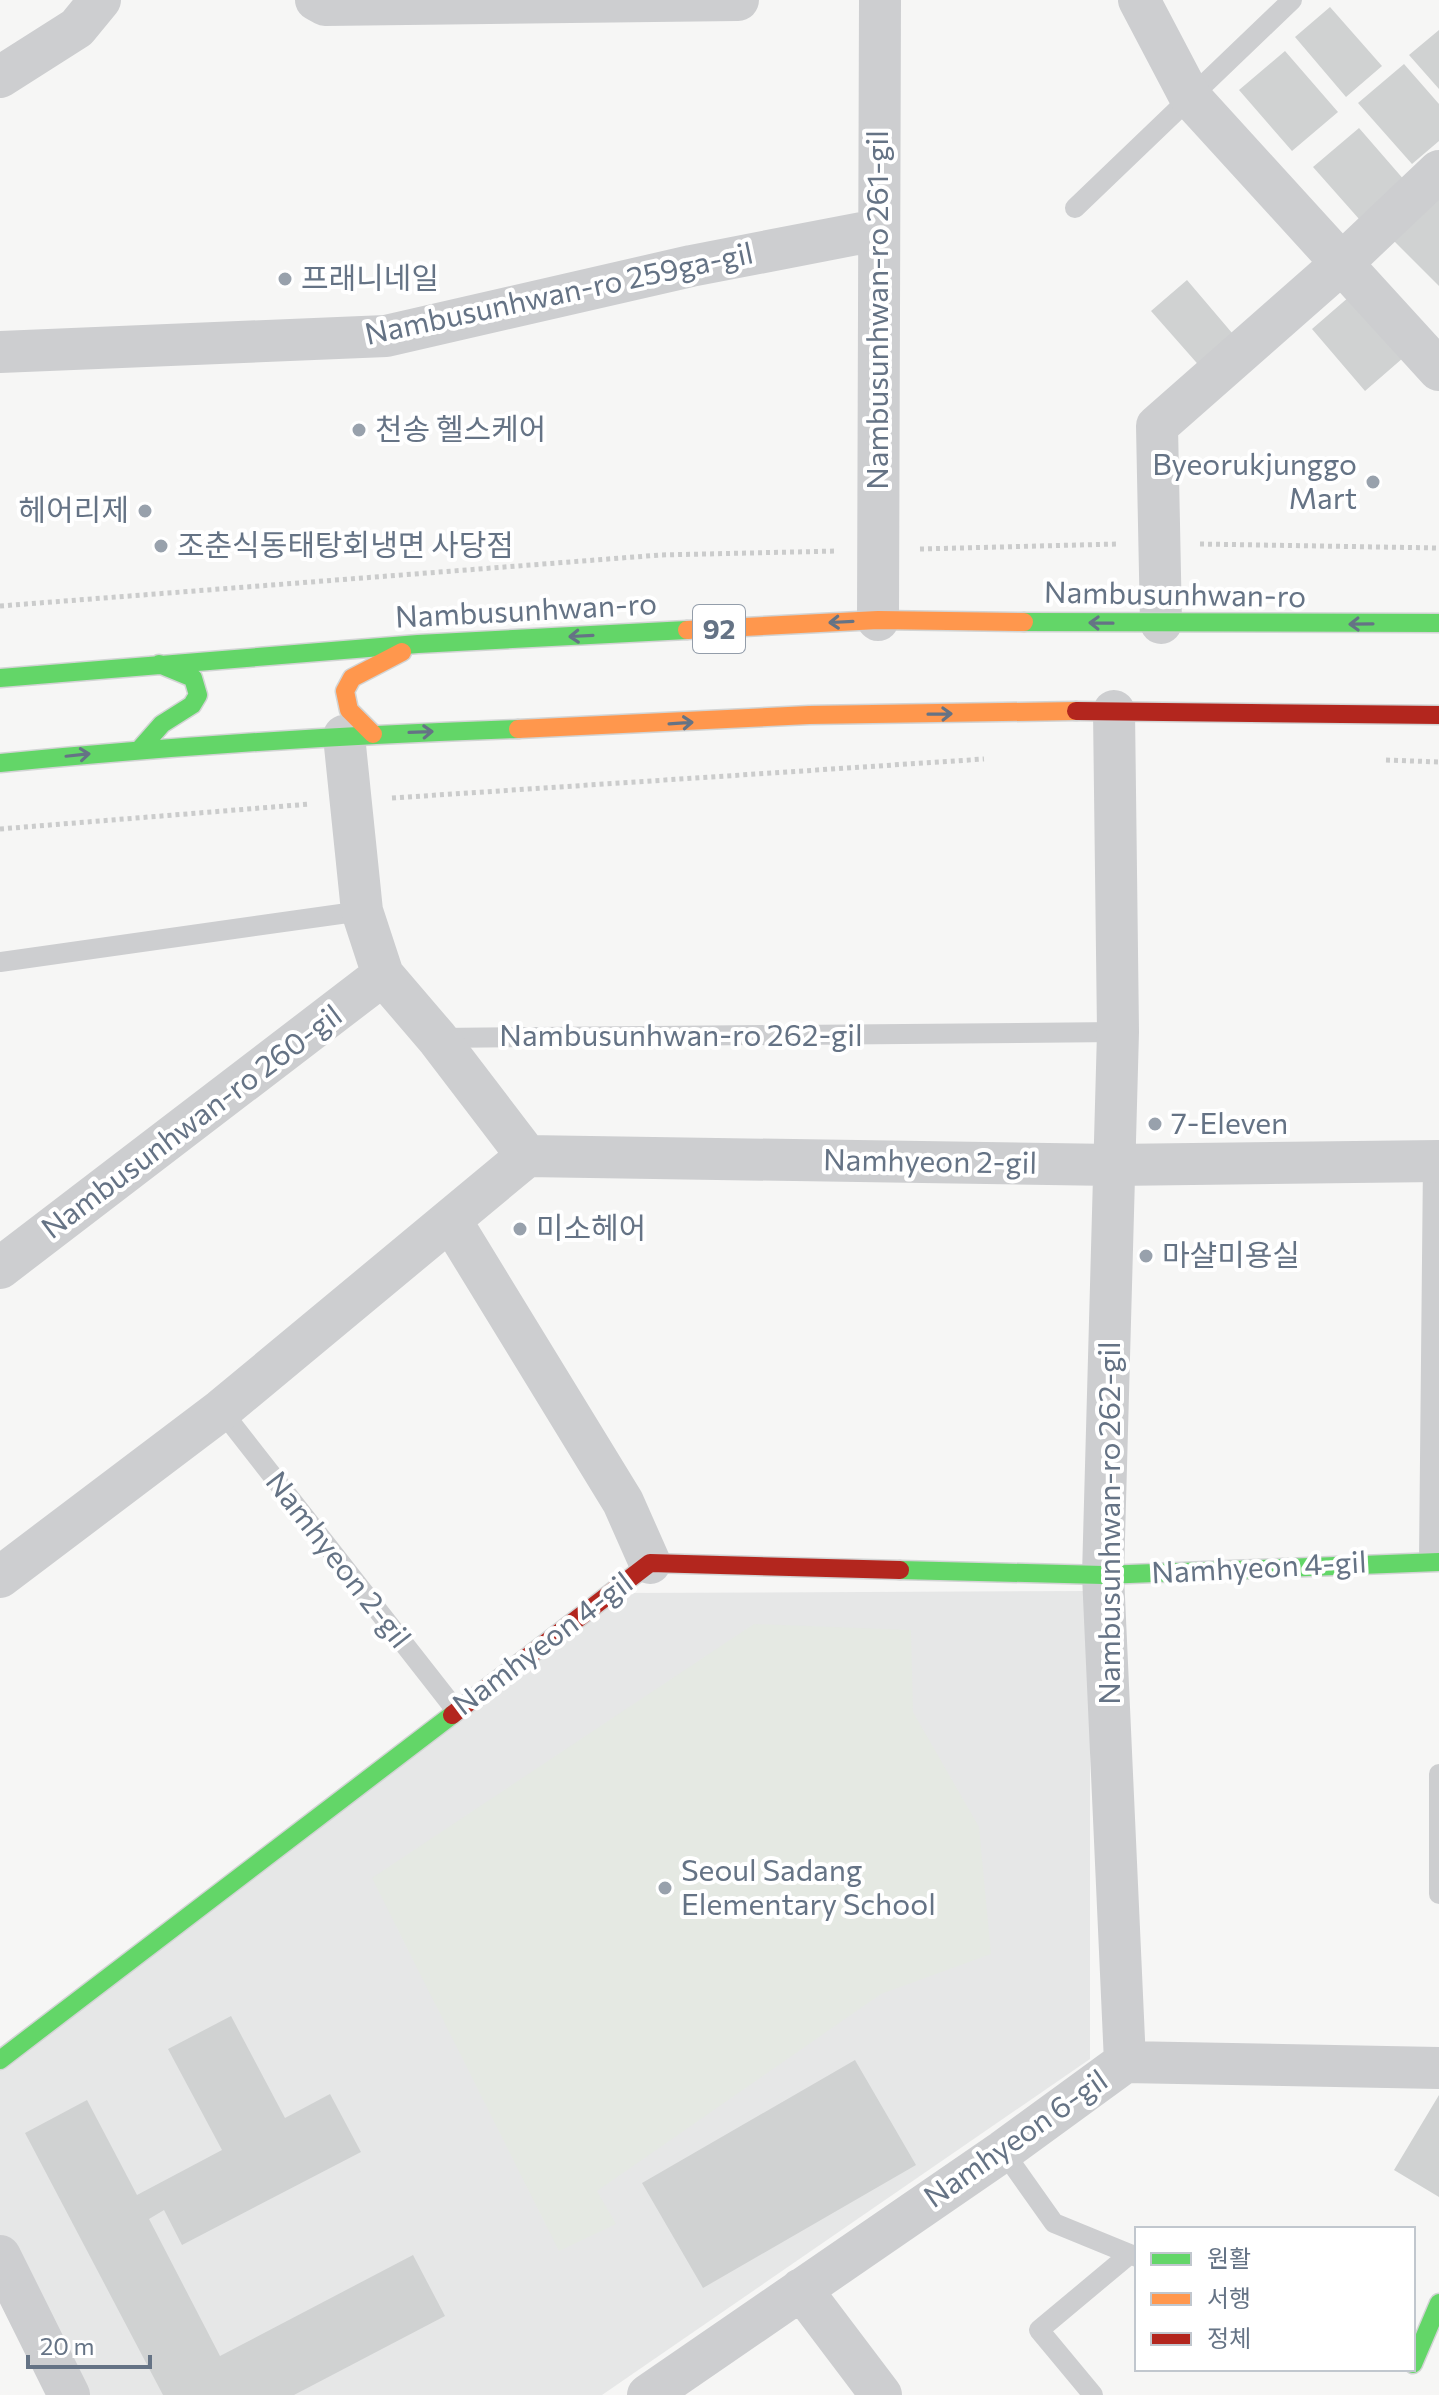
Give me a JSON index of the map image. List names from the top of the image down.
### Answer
{
  "streets": {
    "main road": ["Nambusunhwan-ro", "92", "Namhyeon 4-gil"],
    "street": [
      "Nambusunhwan-ro 259ga-gil",
      "Nambusunhwan-ro 261-gil",
      "Nambusunhwan-ro 262-gil",
      "Nambusunhwan-ro 260-gil",
      "Namhyeon 2-gil",
      "Namhyeon 6-gil"
    ]
  },
  "crossings": [
    ["Nambusunhwan-ro 259ga-gil", "Nambusunhwan-ro 261-gil"],
    ["Nambusunhwan-ro 261-gil", "Nambusunhwan-ro"],
    ["Nambusunhwan-ro 262-gil", "Namhyeon 2-gil"],
    ["Nambusunhwan-ro 262-gil", "Namhyeon 4-gil"],
    ["Nambusunhwan-ro 262-gil", "Namhyeon 6-gil"],
    ["Namhyeon 2-gil", "Namhyeon 4-gil"]
  ],
  "places": [
    "프래니네일",
    "천송 헬스케어",
    "Byeorukjunggo Mart",
    "헤어리제",
    "조춘식동태탕회냉면 사당점",
    "7-Eleven",
    "미소헤어",
    "마샬미용실",
    "Seoul Sadang Elementary School"
  ],
  "legend": ["원활", "서행", "정체"],
  "scale_bar": "20 m"
}
